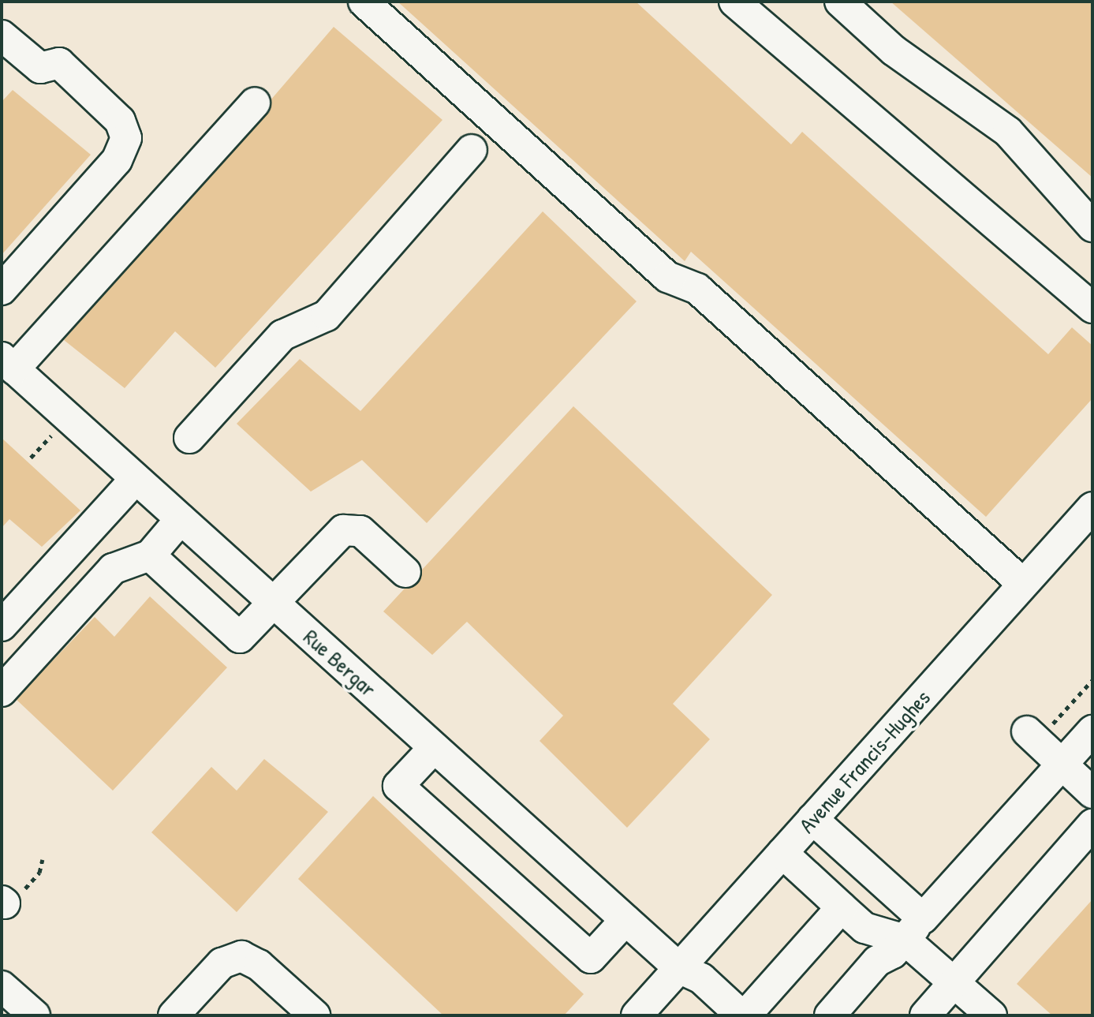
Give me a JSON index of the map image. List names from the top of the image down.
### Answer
{
  "streets": {
    "street": ["Rue Bergar", "Avenue Francis-Hughes"]
  },
  "crossings": [
    ["Rue Bergar", "Avenue Francis-Hughes"]
  ]
}
